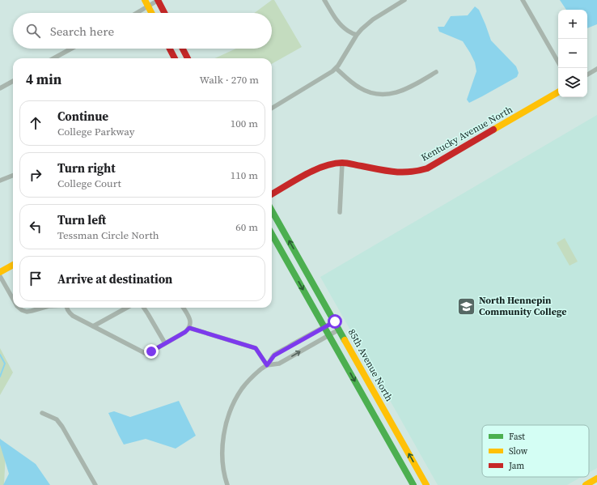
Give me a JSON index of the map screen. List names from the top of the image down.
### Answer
{
  "streets": {
    "main road": ["Kentucky Avenue North", "85th Avenue North"]
  },
  "places": {
    "school or university": ["North Hennepin Community College"]
  },
  "legend": ["Fast", "Slow", "Jam"],
  "page": {
    "map_buttons": ["+", "−"],
    "search": "Search here",
    "heading": ["4 min", "Walk · 270 m"],
    "list": [
      ["Continue", "College Parkway", "100 m"],
      ["Turn right", "College Court", "110 m"],
      ["Turn left", "Tessman Circle North", "60 m"],
      "Arrive at destination"
    ]
  }
}
